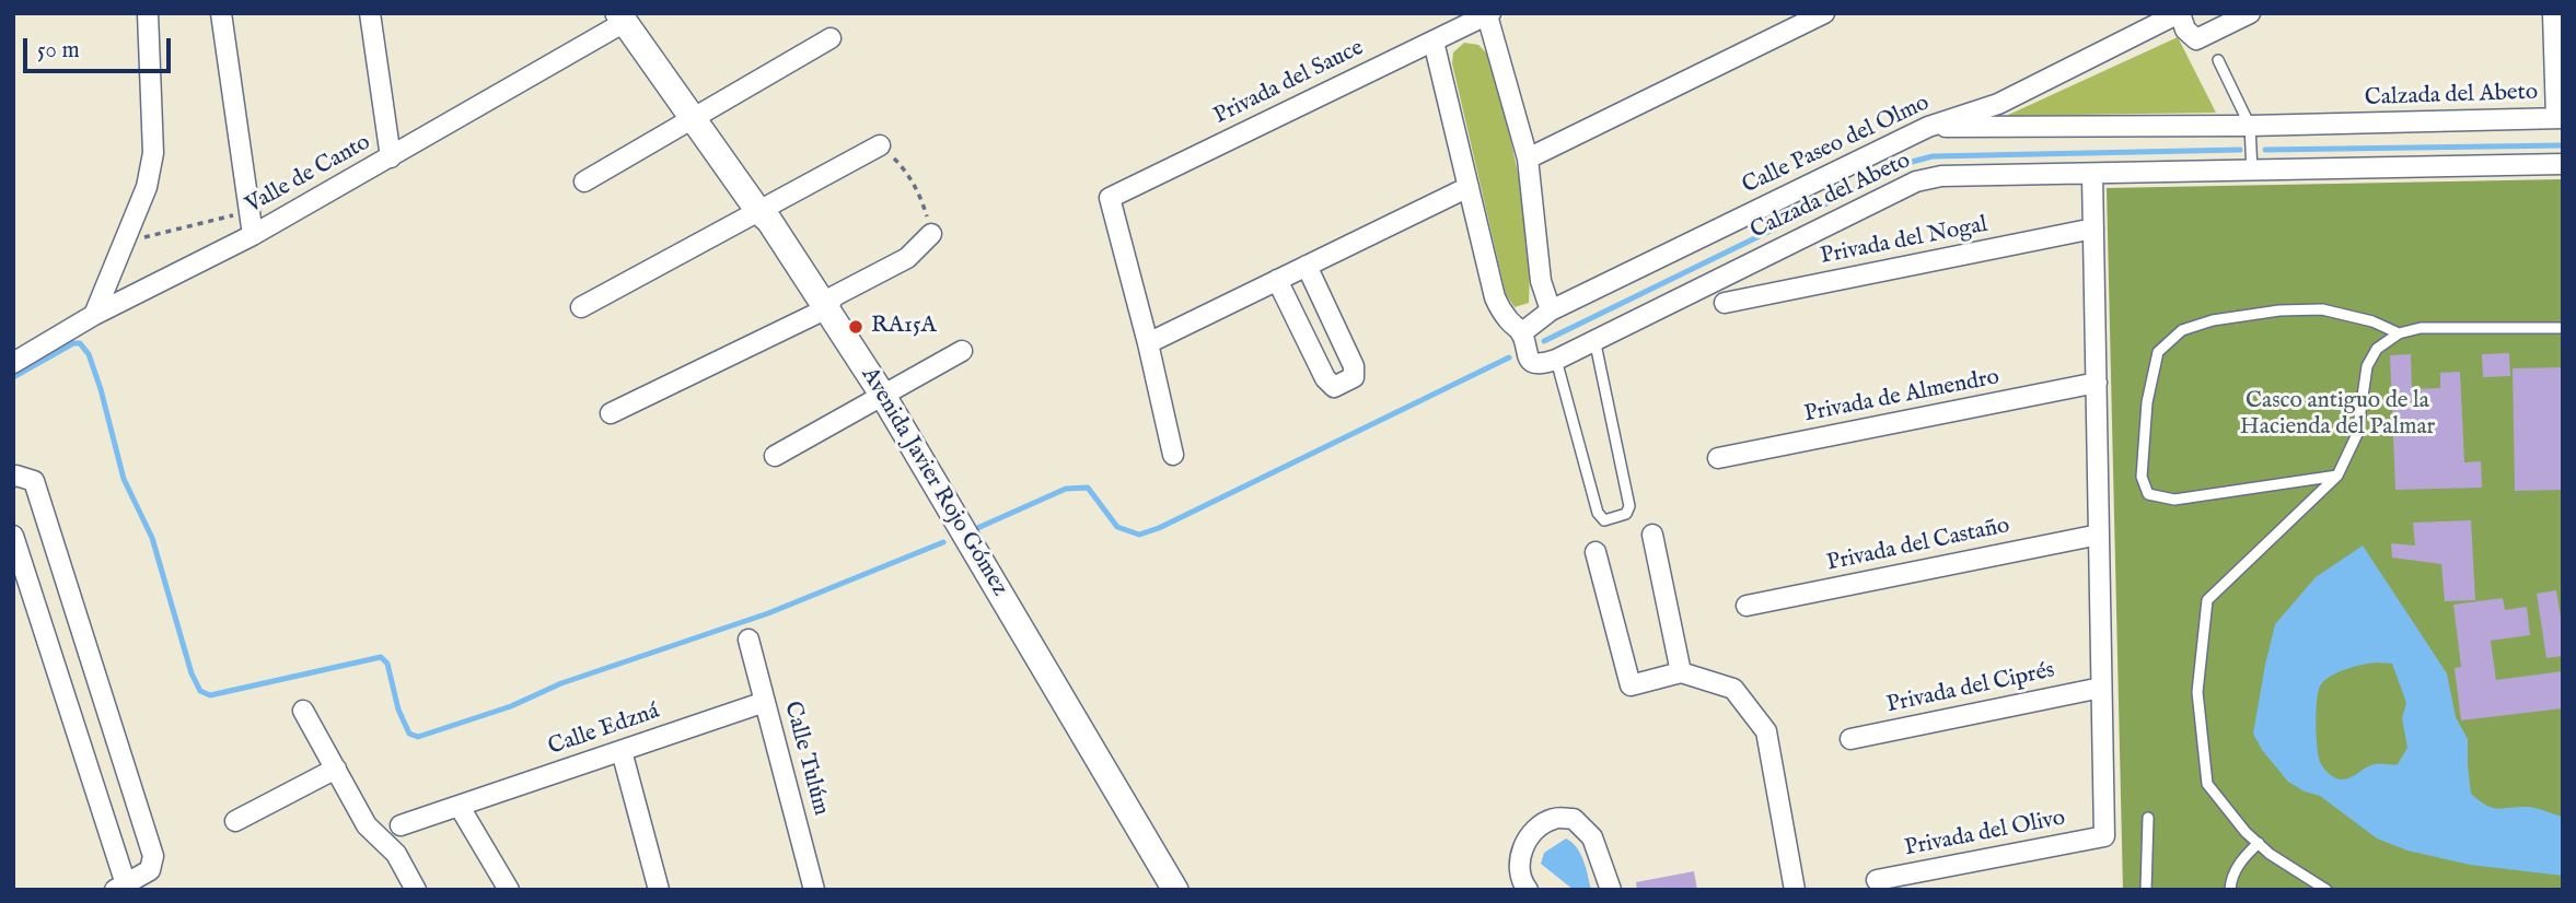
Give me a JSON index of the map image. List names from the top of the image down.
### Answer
{
  "streets": {
    "street": [
      "Privada del Sauce",
      "Calzada del Abeto",
      "Calle Paseo del Olmo",
      "Valle de Canto",
      "Privada del Nogal",
      "Privada de Almendro",
      "Avenida Javier Rojo Gómez",
      "Privada del Castaño",
      "Privada del Ciprés",
      "Calle Edzná",
      "Calle Tulúm",
      "Privada del Olivo"
    ]
  },
  "crossings": [
    ["Calzada del Abeto", "Calle Paseo del Olmo"],
    ["Valle de Canto", "Avenida Javier Rojo Gómez"],
    ["Privada del Ciprés", "Privada del Olivo"],
    ["Calle Edzná", "Calle Tulúm"]
  ],
  "parks": ["Casco antiguo de la Hacienda del Palmar"],
  "places": ["RA15A"],
  "scale_bar": "50 m"
}
